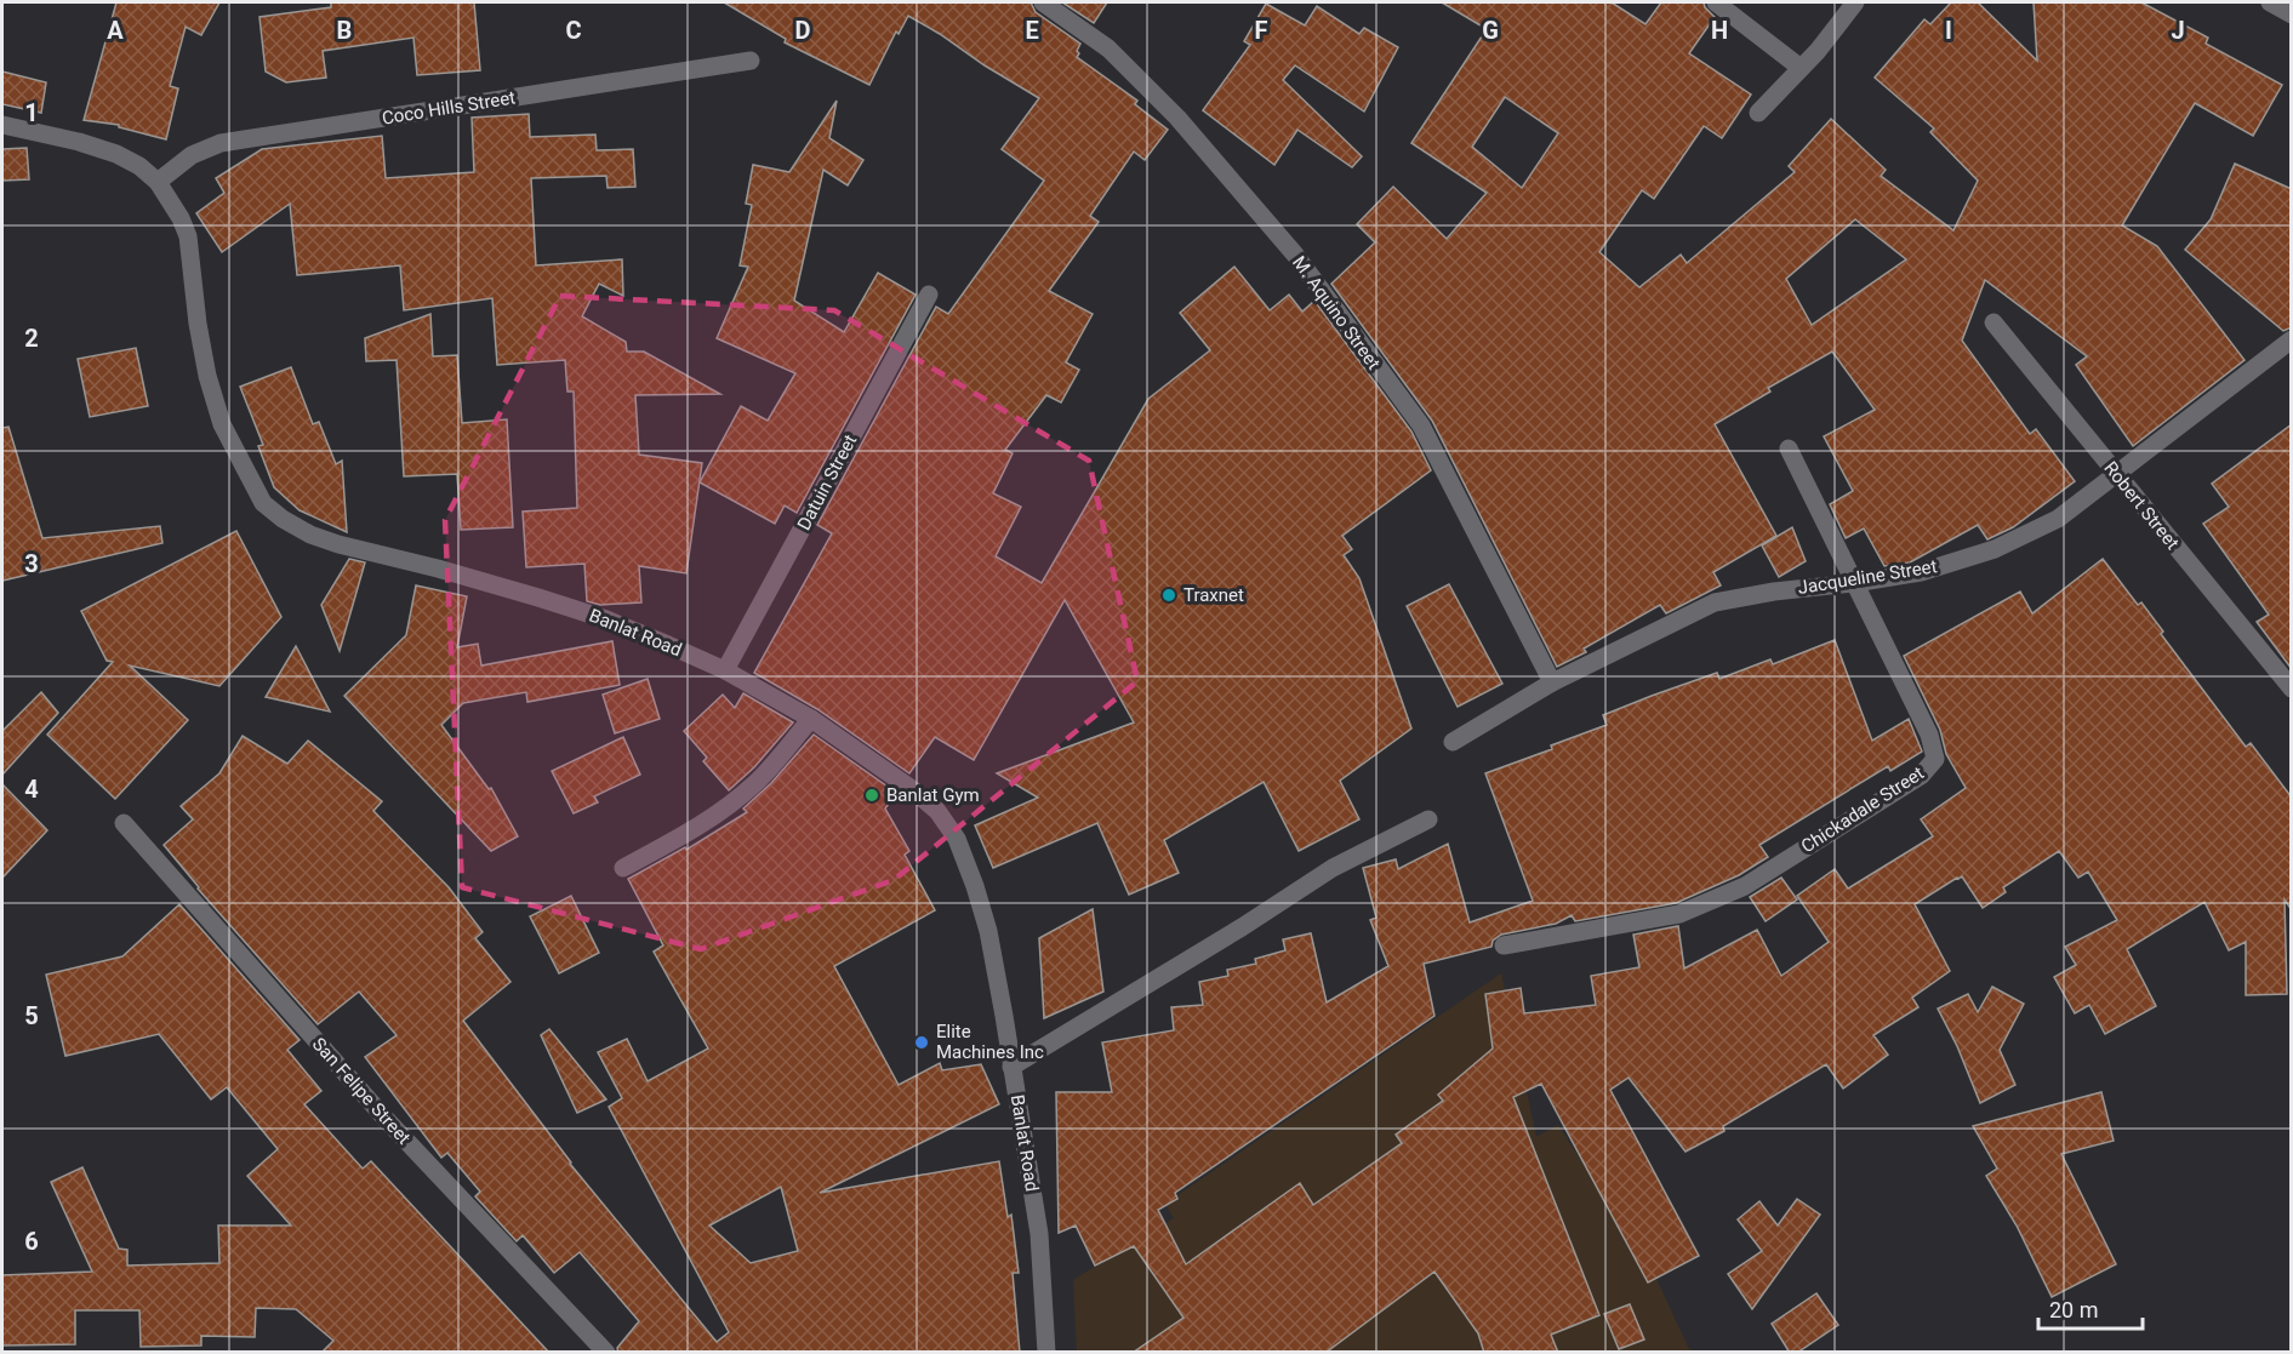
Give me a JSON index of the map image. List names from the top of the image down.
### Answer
{
  "streets": {
    "street": [
      "Coco Hills Street",
      "M. Aquino Street",
      "Datuin Street",
      "Robert Street",
      "Jacqueline Street",
      "Banlat Road",
      "Chickadale Street",
      "San Felipe Street"
    ]
  },
  "crossings": [
    ["Coco Hills Street", "Banlat Road"],
    ["M. Aquino Street", "Jacqueline Street"],
    ["Datuin Street", "Banlat Road"],
    ["Robert Street", "Jacqueline Street"],
    ["Jacqueline Street", "Chickadale Street"]
  ],
  "places": ["Traxnet", "Banlat Gym", "Elite Machines Inc"],
  "scale_bar": "20 m",
  "grid": {
    "columns": [
      "A",
      "B",
      "C",
      "D",
      "E",
      "F",
      "G",
      "H",
      "I",
      "J"
    ],
    "rows": [
      "1",
      "2",
      "3",
      "4",
      "5",
      "6"
    ]
  }
}
